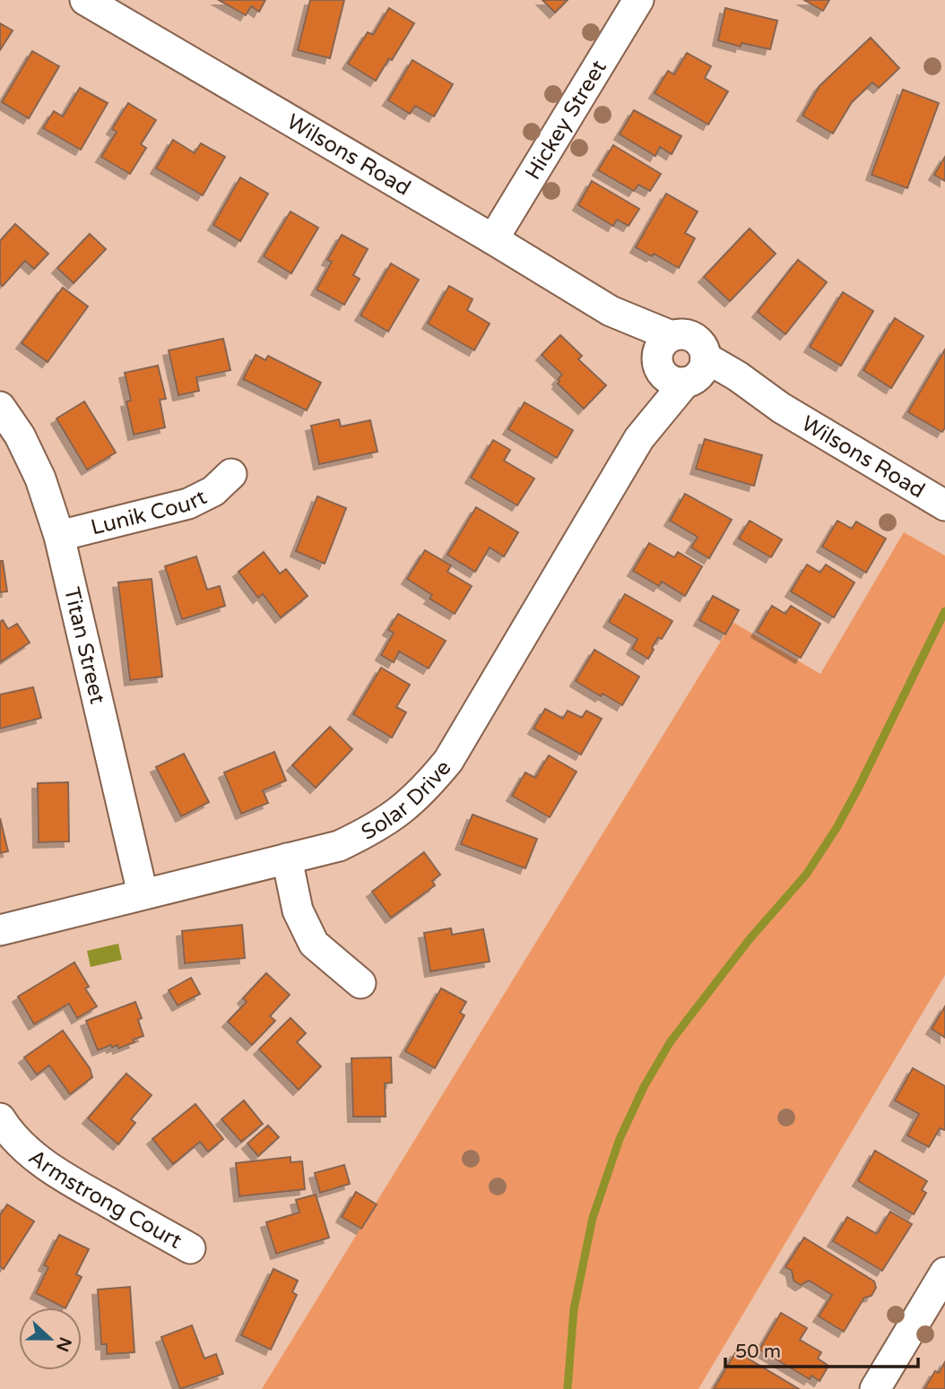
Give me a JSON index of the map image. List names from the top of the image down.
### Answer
{
  "streets": {
    "street": [
      "Hickey Street",
      "Wilsons Road",
      "Lunik Court",
      "Titan Street",
      "Solar Drive",
      "Armstrong Court"
    ]
  },
  "crossings": [
    ["Hickey Street", "Wilsons Road"],
    ["Wilsons Road", "Solar Drive"],
    ["Lunik Court", "Titan Street"],
    ["Titan Street", "Solar Drive"]
  ],
  "scale_bar": "50 m",
  "north": "right"
}
